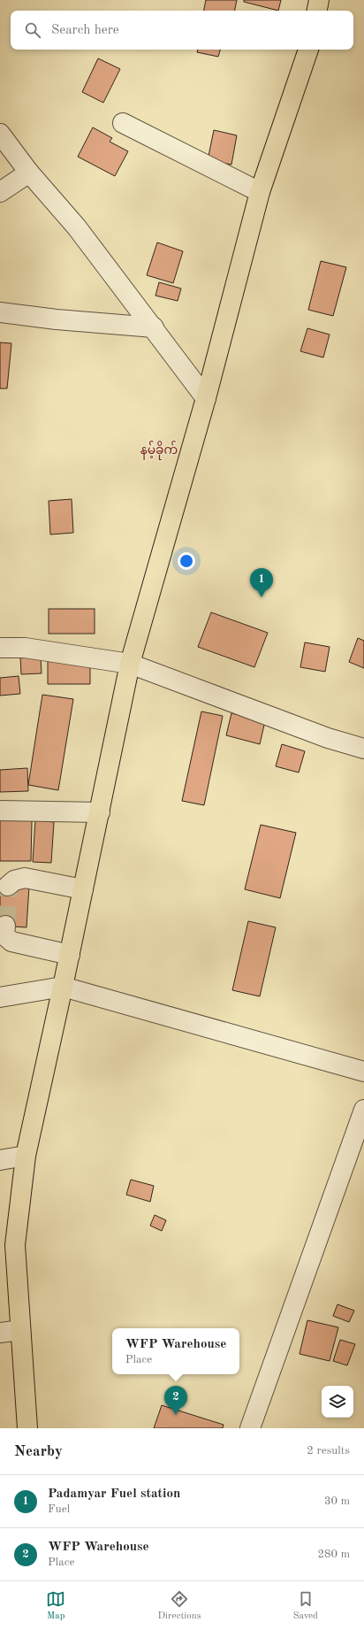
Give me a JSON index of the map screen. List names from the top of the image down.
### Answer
{
  "districts": ["နမ့်ခိုက်"],
  "page": {
    "search": "Search here",
    "pins": ["1", "2"],
    "popup": ["WFP Warehouse", "Place"],
    "heading": ["Nearby", "2 results"],
    "list": [
      {
        "mark": "1",
        "name": "Padamyar Fuel station",
        "note": "Fuel",
        "value": "30 m"
      },
      {
        "mark": "2",
        "name": "WFP Warehouse",
        "note": "Place",
        "value": "280 m"
      }
    ],
    "nav": ["Map", "Directions", "Saved"]
  }
}
